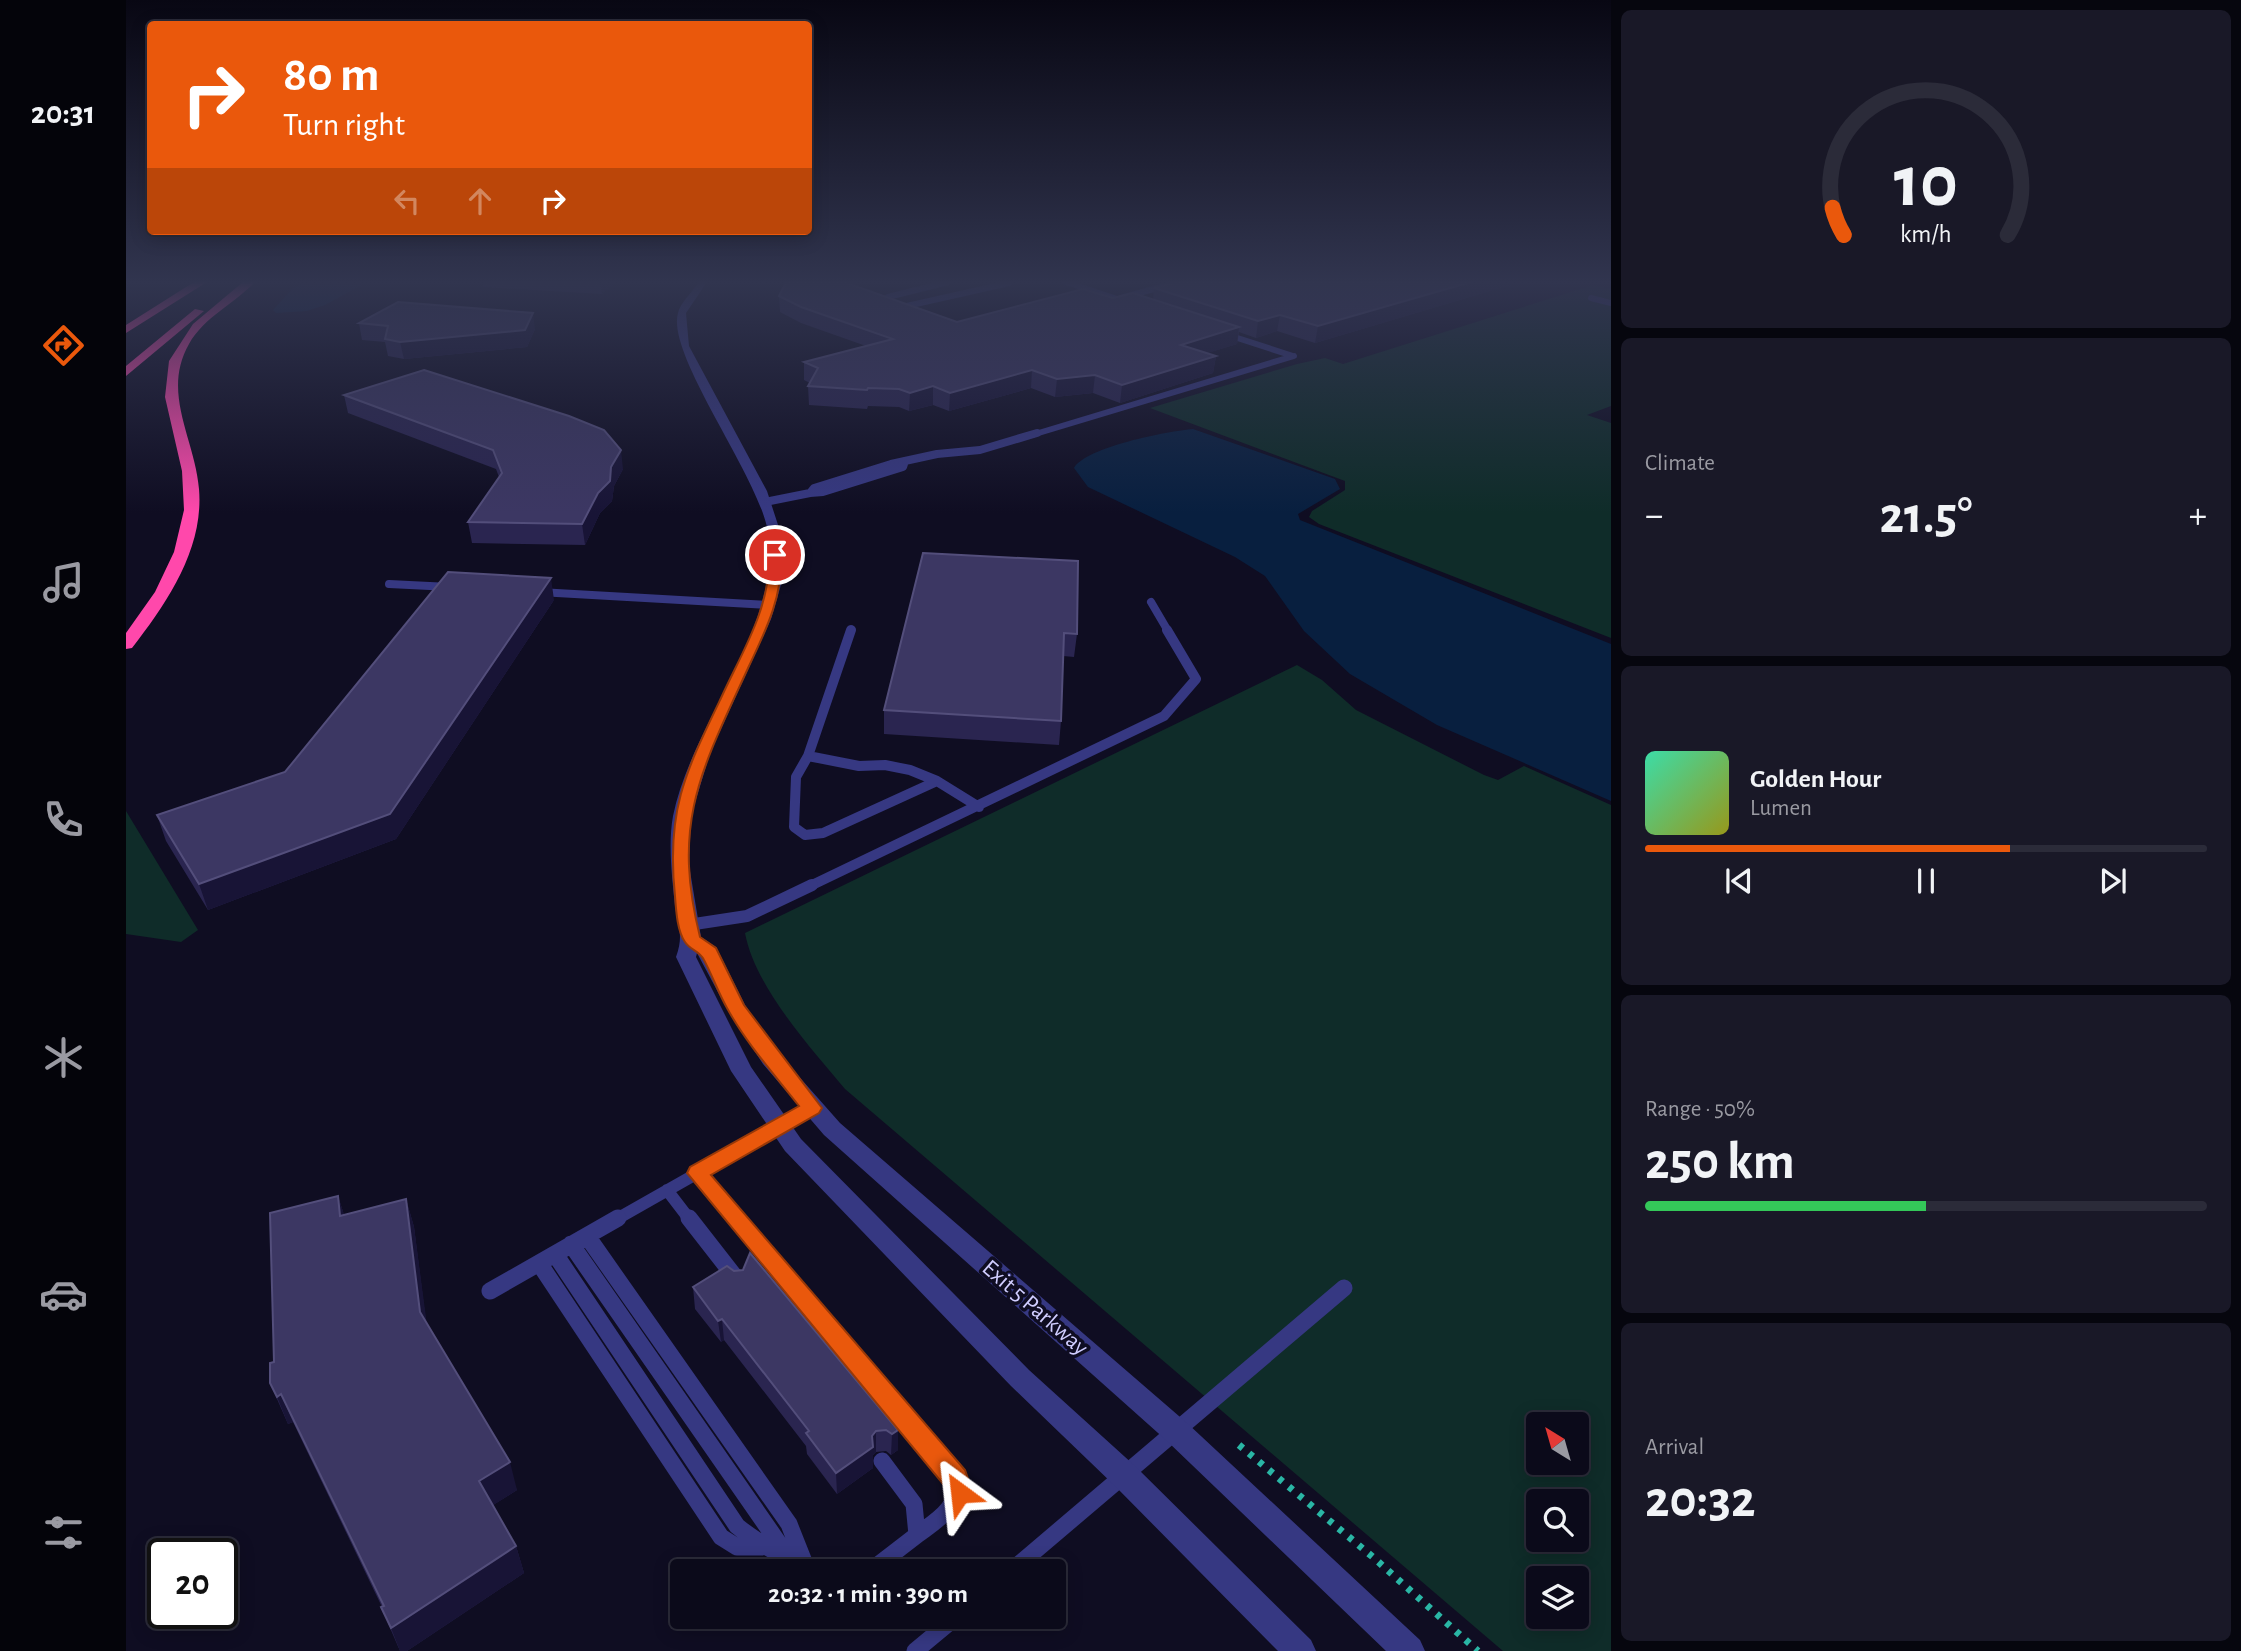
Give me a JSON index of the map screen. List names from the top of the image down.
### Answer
{
  "streets": {
    "street": ["Exit 5 Parkway"]
  },
  "north": "top left",
  "page": {
    "tabs": "20:31",
    "turn": ["80 m", "Turn right"],
    "tile": [
      "Climate",
      ["Range · 50%", "250 km"],
      ["Arrival", "20:32"]
    ],
    "heat": ["−", "21.5°", "+"],
    "song": ["Golden Hour", "Lumen"],
    "limit": "20",
    "trip": "20:32 · 1 min · 390 m",
    "gauge": ["10", "km/h"]
  }
}
